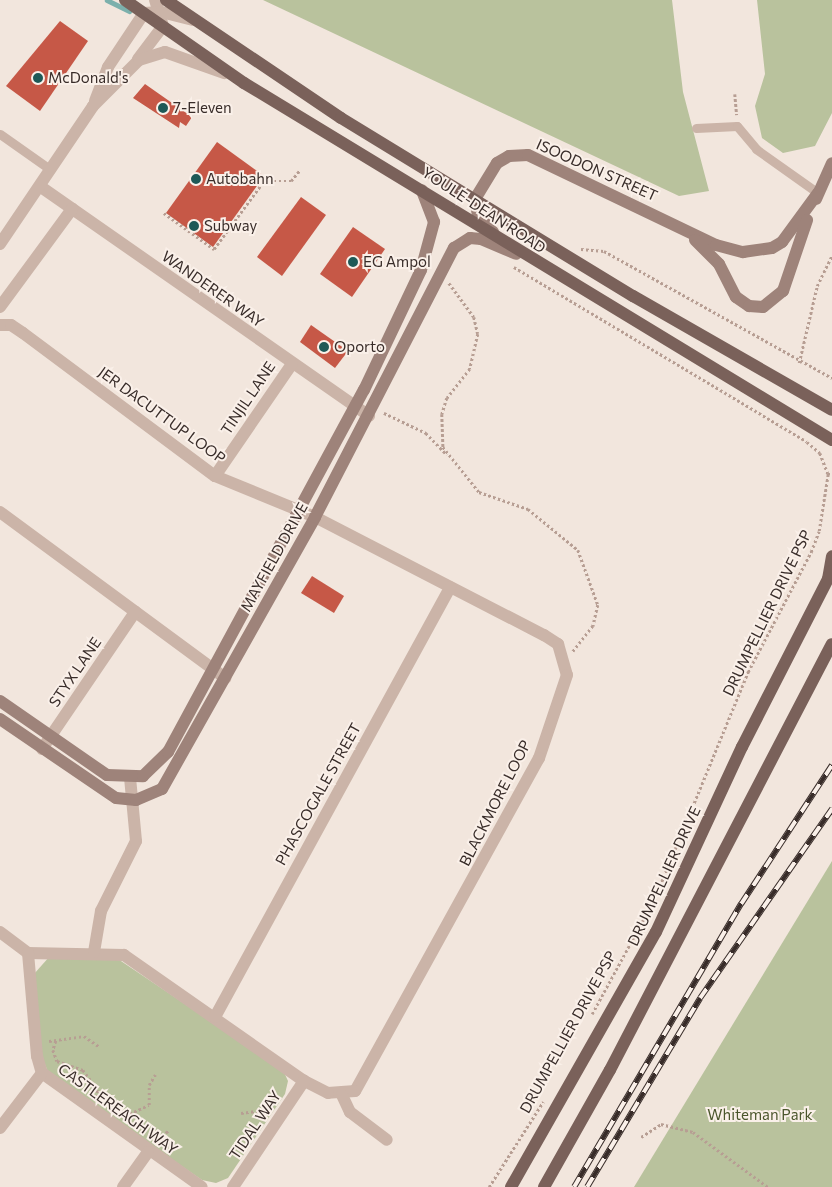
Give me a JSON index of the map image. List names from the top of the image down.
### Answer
{
  "streets": {
    "main road": ["YOULE-DEAN ROAD", "DRUMPELLIER DRIVE"],
    "street": [
      "ISOODON STREET",
      "WANDERER WAY",
      "TINJIL LANE",
      "JER DACUTTUP LOOP",
      "MAYFIELD DRIVE",
      "STYX LANE",
      "PHASCOGALE STREET",
      "BLACKMORE LOOP",
      "CASTLEREAGH WAY",
      "TIDAL WAY"
    ],
    "path": ["DRUMPELLIER DRIVE PSP"]
  },
  "crossings": [
    ["ISOODON STREET", "YOULE-DEAN ROAD"],
    ["YOULE-DEAN ROAD", "MAYFIELD DRIVE"],
    ["WANDERER WAY", "TINJIL LANE"],
    ["WANDERER WAY", "MAYFIELD DRIVE"],
    ["TINJIL LANE", "JER DACUTTUP LOOP"],
    ["JER DACUTTUP LOOP", "MAYFIELD DRIVE"],
    ["JER DACUTTUP LOOP", "BLACKMORE LOOP"],
    ["MAYFIELD DRIVE", "BLACKMORE LOOP"],
    ["PHASCOGALE STREET", "BLACKMORE LOOP"]
  ],
  "parks": ["Whiteman Park"],
  "places": [
    "McDonald's",
    "7-Eleven",
    "Autobahn",
    "Subway",
    "EG Ampol",
    "Oporto"
  ]
}
